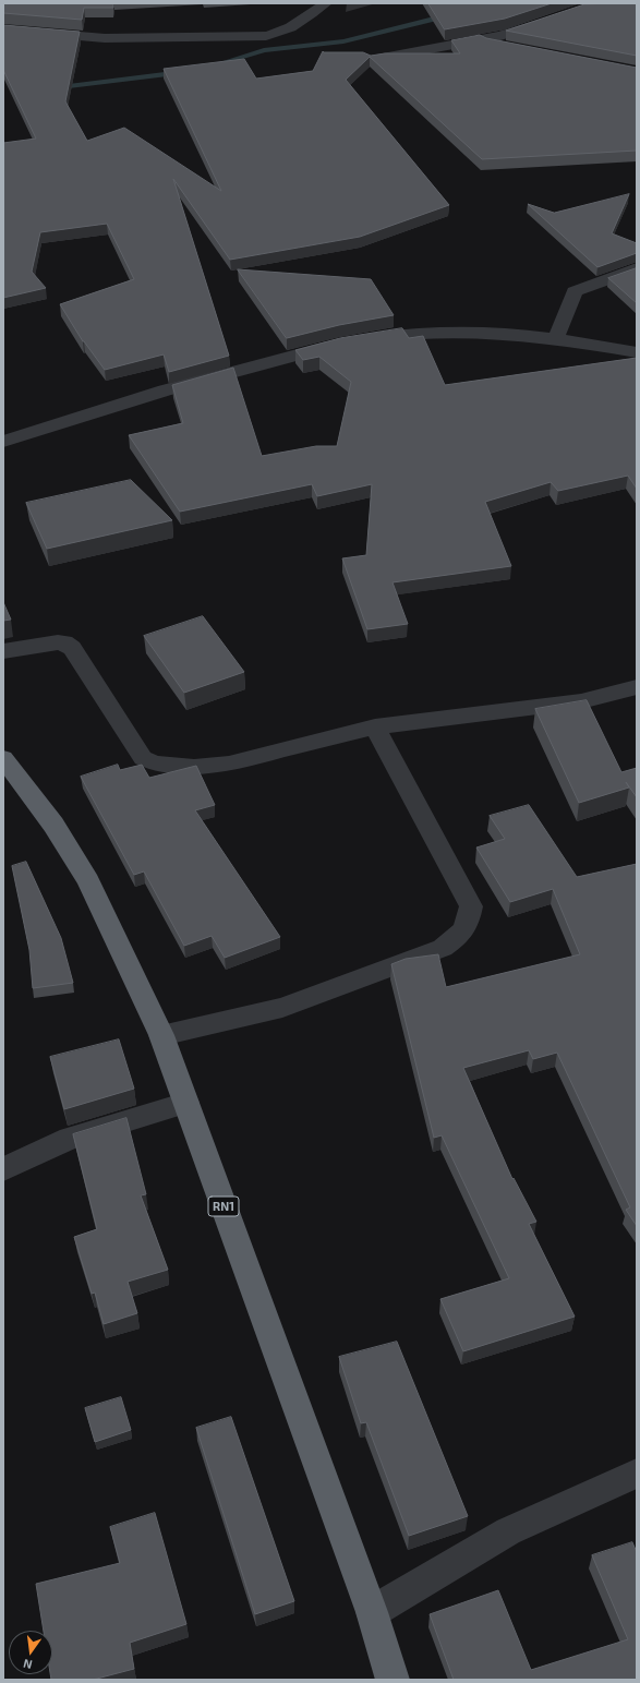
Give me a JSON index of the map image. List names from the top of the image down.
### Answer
{
  "streets": {
    "highway": ["RN1"]
  },
  "north": "bottom"
}
